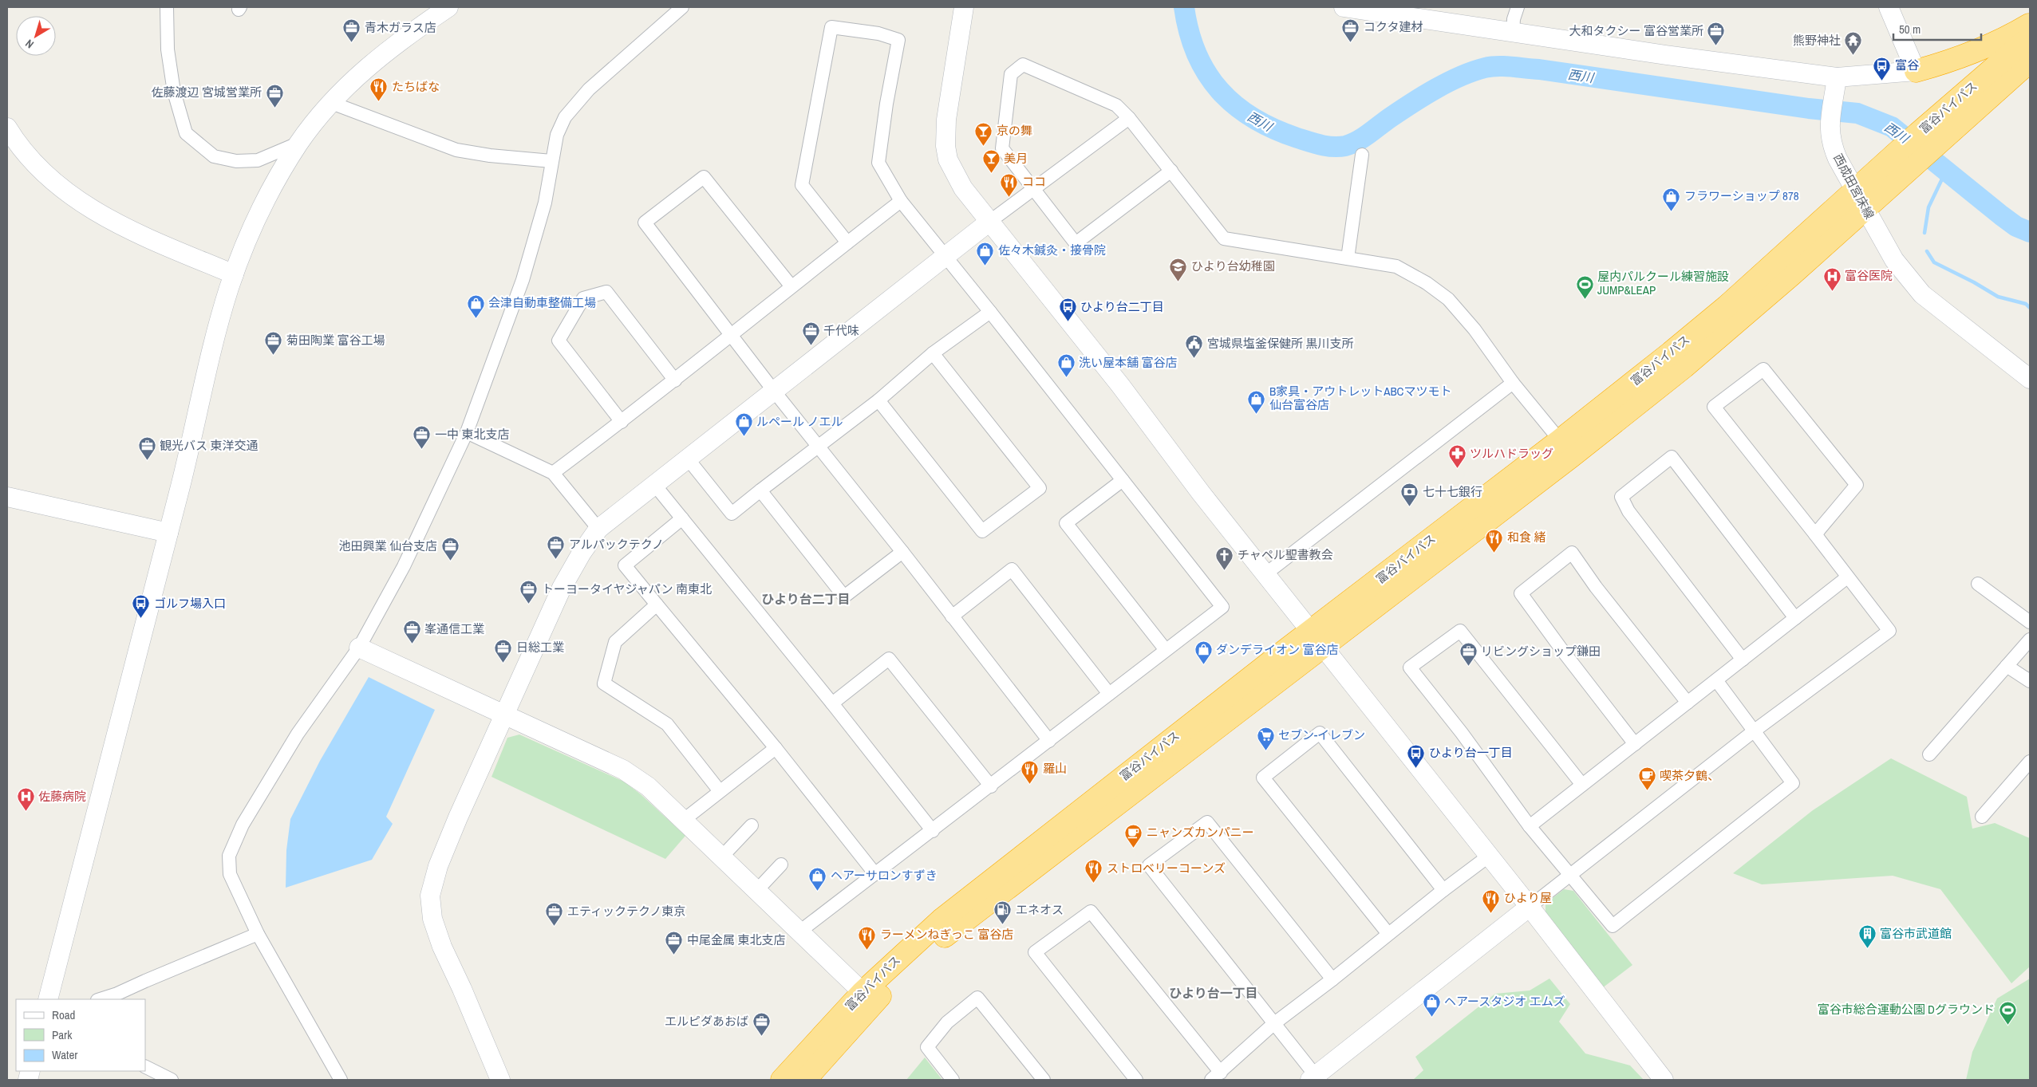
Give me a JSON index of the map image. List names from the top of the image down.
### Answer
{
  "streets": {
    "highway": ["富谷バイパス"],
    "street": ["西成田宮床線"]
  },
  "crossings": [
    ["富谷バイパス", "西成田宮床線"]
  ],
  "districts": ["ひより台二丁目", "ひより台一丁目"],
  "water": ["西川"],
  "places": {
    "office": [
      "コクタ建材",
      "青木ガラス店",
      "大和タクシー 富谷営業所",
      "佐藤渡辺 宮城営業所",
      "千代味",
      "菊田陶業 富谷工場",
      "一中 東北支店",
      "観光バス 東洋交通",
      "アルパックテクノ",
      "池田興業 仙台支店",
      "トーヨータイヤジャパン 南東北",
      "峯通信工業",
      "日総工業",
      "リビングショップ鎌田",
      "エティックテクノ東京",
      "中尾金属 東北支店",
      "エルピダあおば"
    ],
    "temple": ["熊野神社"],
    "bus stop": [
      "富谷",
      "ひより台二丁目",
      "ゴルフ場入口",
      "ひより台一丁目"
    ],
    "restaurant": [
      "たちばな",
      "ココ",
      "和食 緒",
      "羅山",
      "ストロベリーコーンズ",
      "ひより屋",
      "ラーメンねぎっこ 富谷店"
    ],
    "bar": ["京の舞", "美月"],
    "shop": [
      "フラワーショップ 878",
      "佐々木鍼灸・接骨院",
      "会津自動車整備工場",
      "洗い屋本舗 富谷店",
      "B家具・アウトレットABCマツモト 仙台富谷店",
      "ルペール ノエル",
      "ダンデライオン 富谷店",
      "ヘアーサロンすずき",
      "ヘアースタジオ エムズ"
    ],
    "school or university": ["ひより台幼稚園"],
    "hospital": ["富谷医院", "佐藤病院"],
    "sports": ["屋内パルクール練習施設 JUMP&LEAP", "富谷市総合運動公園 Dグラウンド"],
    "public building": ["宮城県塩釜保健所 黒川支所"],
    "pharmacy": ["ツルハドラッグ"],
    "bank": ["七十七銀行"],
    "church": ["チャペル聖書教会"],
    "supermarket": ["セブン-イレブン"],
    "cafe": ["喫茶夕鶴、", "ニャンズカンパニー"],
    "fuel station": ["エネオス"],
    "building": ["富谷市武道館"]
  },
  "legend": ["Road", "Park", "Water"],
  "scale_bar": "50 m",
  "north": "bottom left"
}
